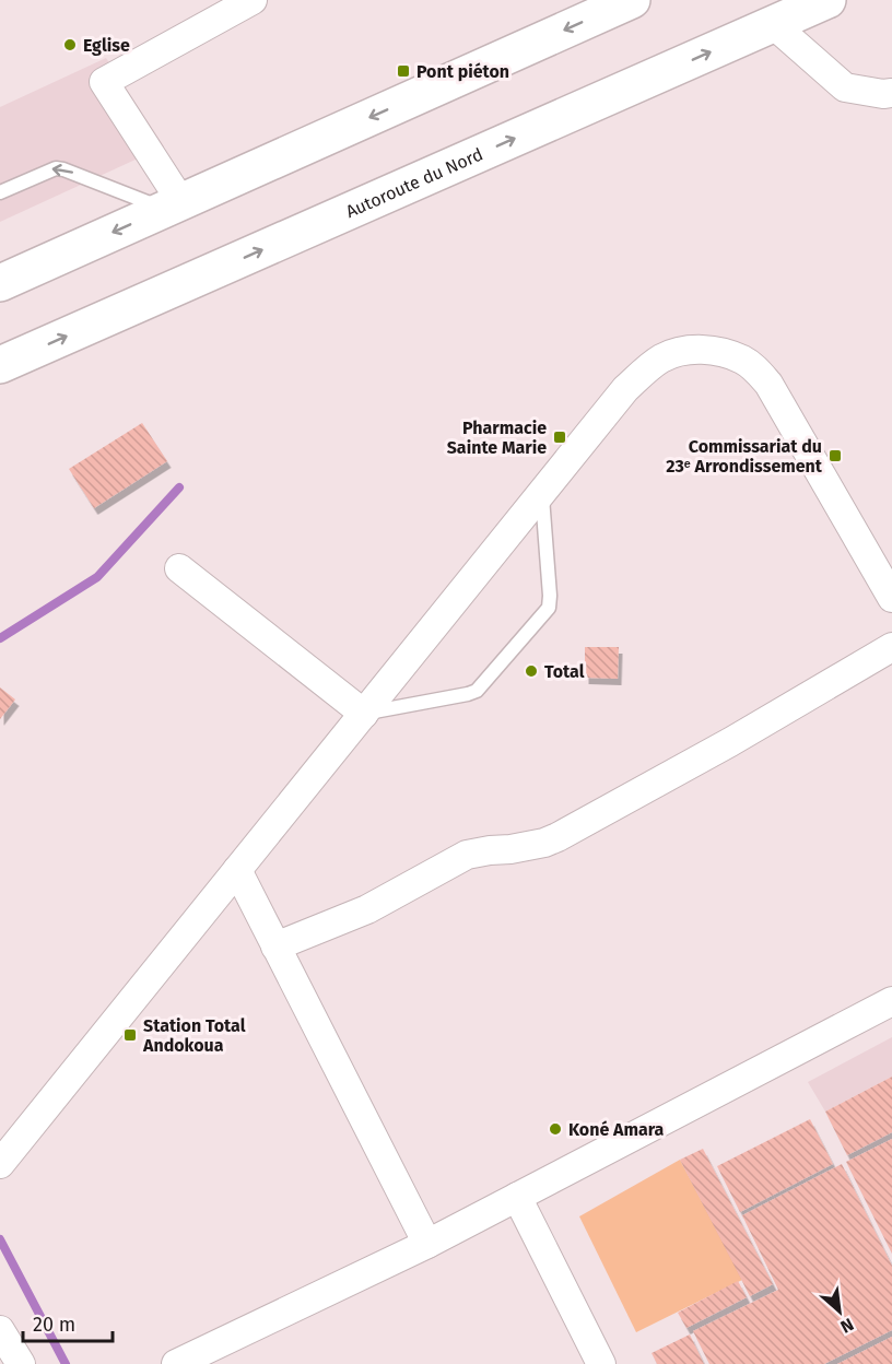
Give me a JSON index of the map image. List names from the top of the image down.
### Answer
{
  "streets": {
    "highway": ["Autoroute du Nord"]
  },
  "places": {
    "other": ["Eglise", "Total", "Koné Amara"],
    "transit": [
      "Pont piéton",
      "Pharmacie Sainte Marie",
      "Commissariat du 23ᵉ Arrondissement",
      "Station Total Andokoua"
    ]
  },
  "scale_bar": "20 m",
  "north": "bottom right"
}
